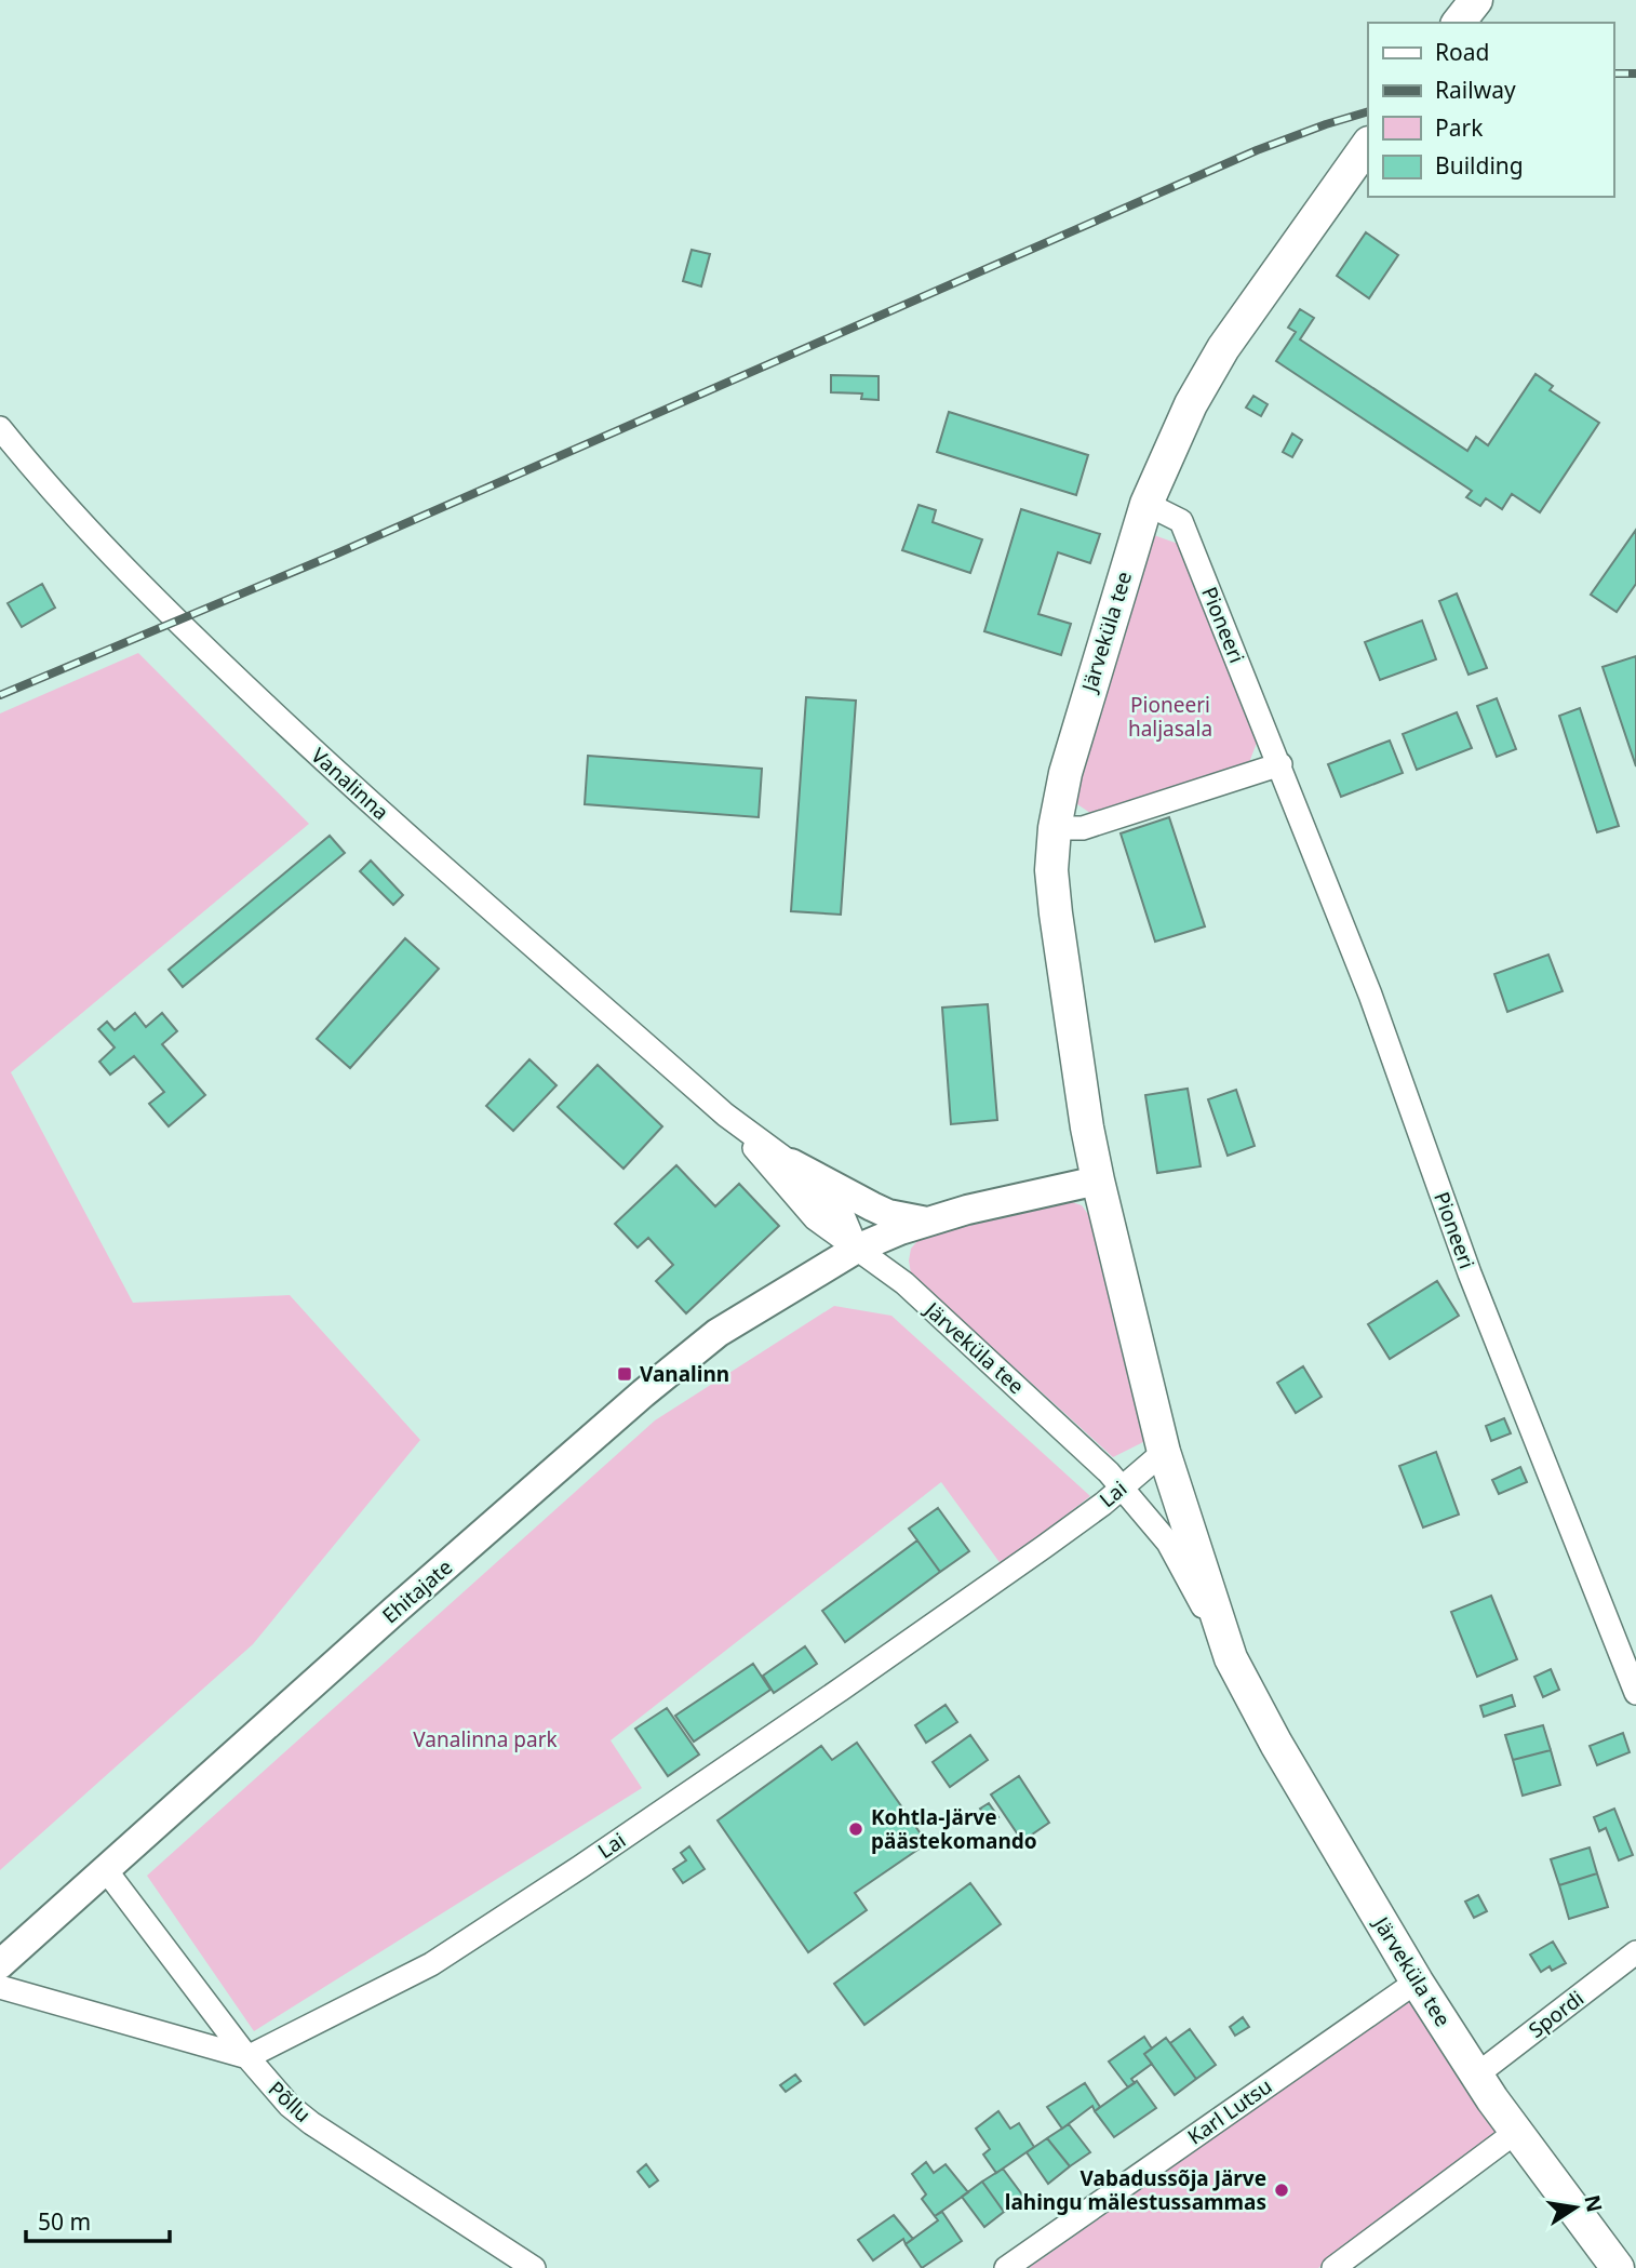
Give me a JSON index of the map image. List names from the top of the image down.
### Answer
{
  "streets": {
    "main road": ["Järveküla tee"],
    "street": [
      "Pioneeri",
      "Vanalinna",
      "Lai",
      "Ehitajate",
      "Spordi",
      "Põllu",
      "Karl Lutsu"
    ]
  },
  "crossings": [
    ["Pioneeri", "Järveküla tee"],
    ["Järveküla tee", "Vanalinna"],
    ["Järveküla tee", "Lai"],
    ["Järveküla tee", "Ehitajate"],
    ["Järveküla tee", "Spordi"],
    ["Järveküla tee", "Karl Lutsu"],
    ["Vanalinna", "Ehitajate"],
    ["Lai", "Põllu"],
    ["Ehitajate", "Põllu"]
  ],
  "parks": ["Pioneeri haljasala", "Vanalinna park"],
  "places": {
    "transit": ["Vanalinn"],
    "other": ["Kohtla-Järve päästekomando", "Vabadussõja Järve lahingu mälestussammas"]
  },
  "legend": [
    "Road",
    "Railway",
    "Park",
    "Building"
  ],
  "scale_bar": "50 m",
  "north": "right"
}
